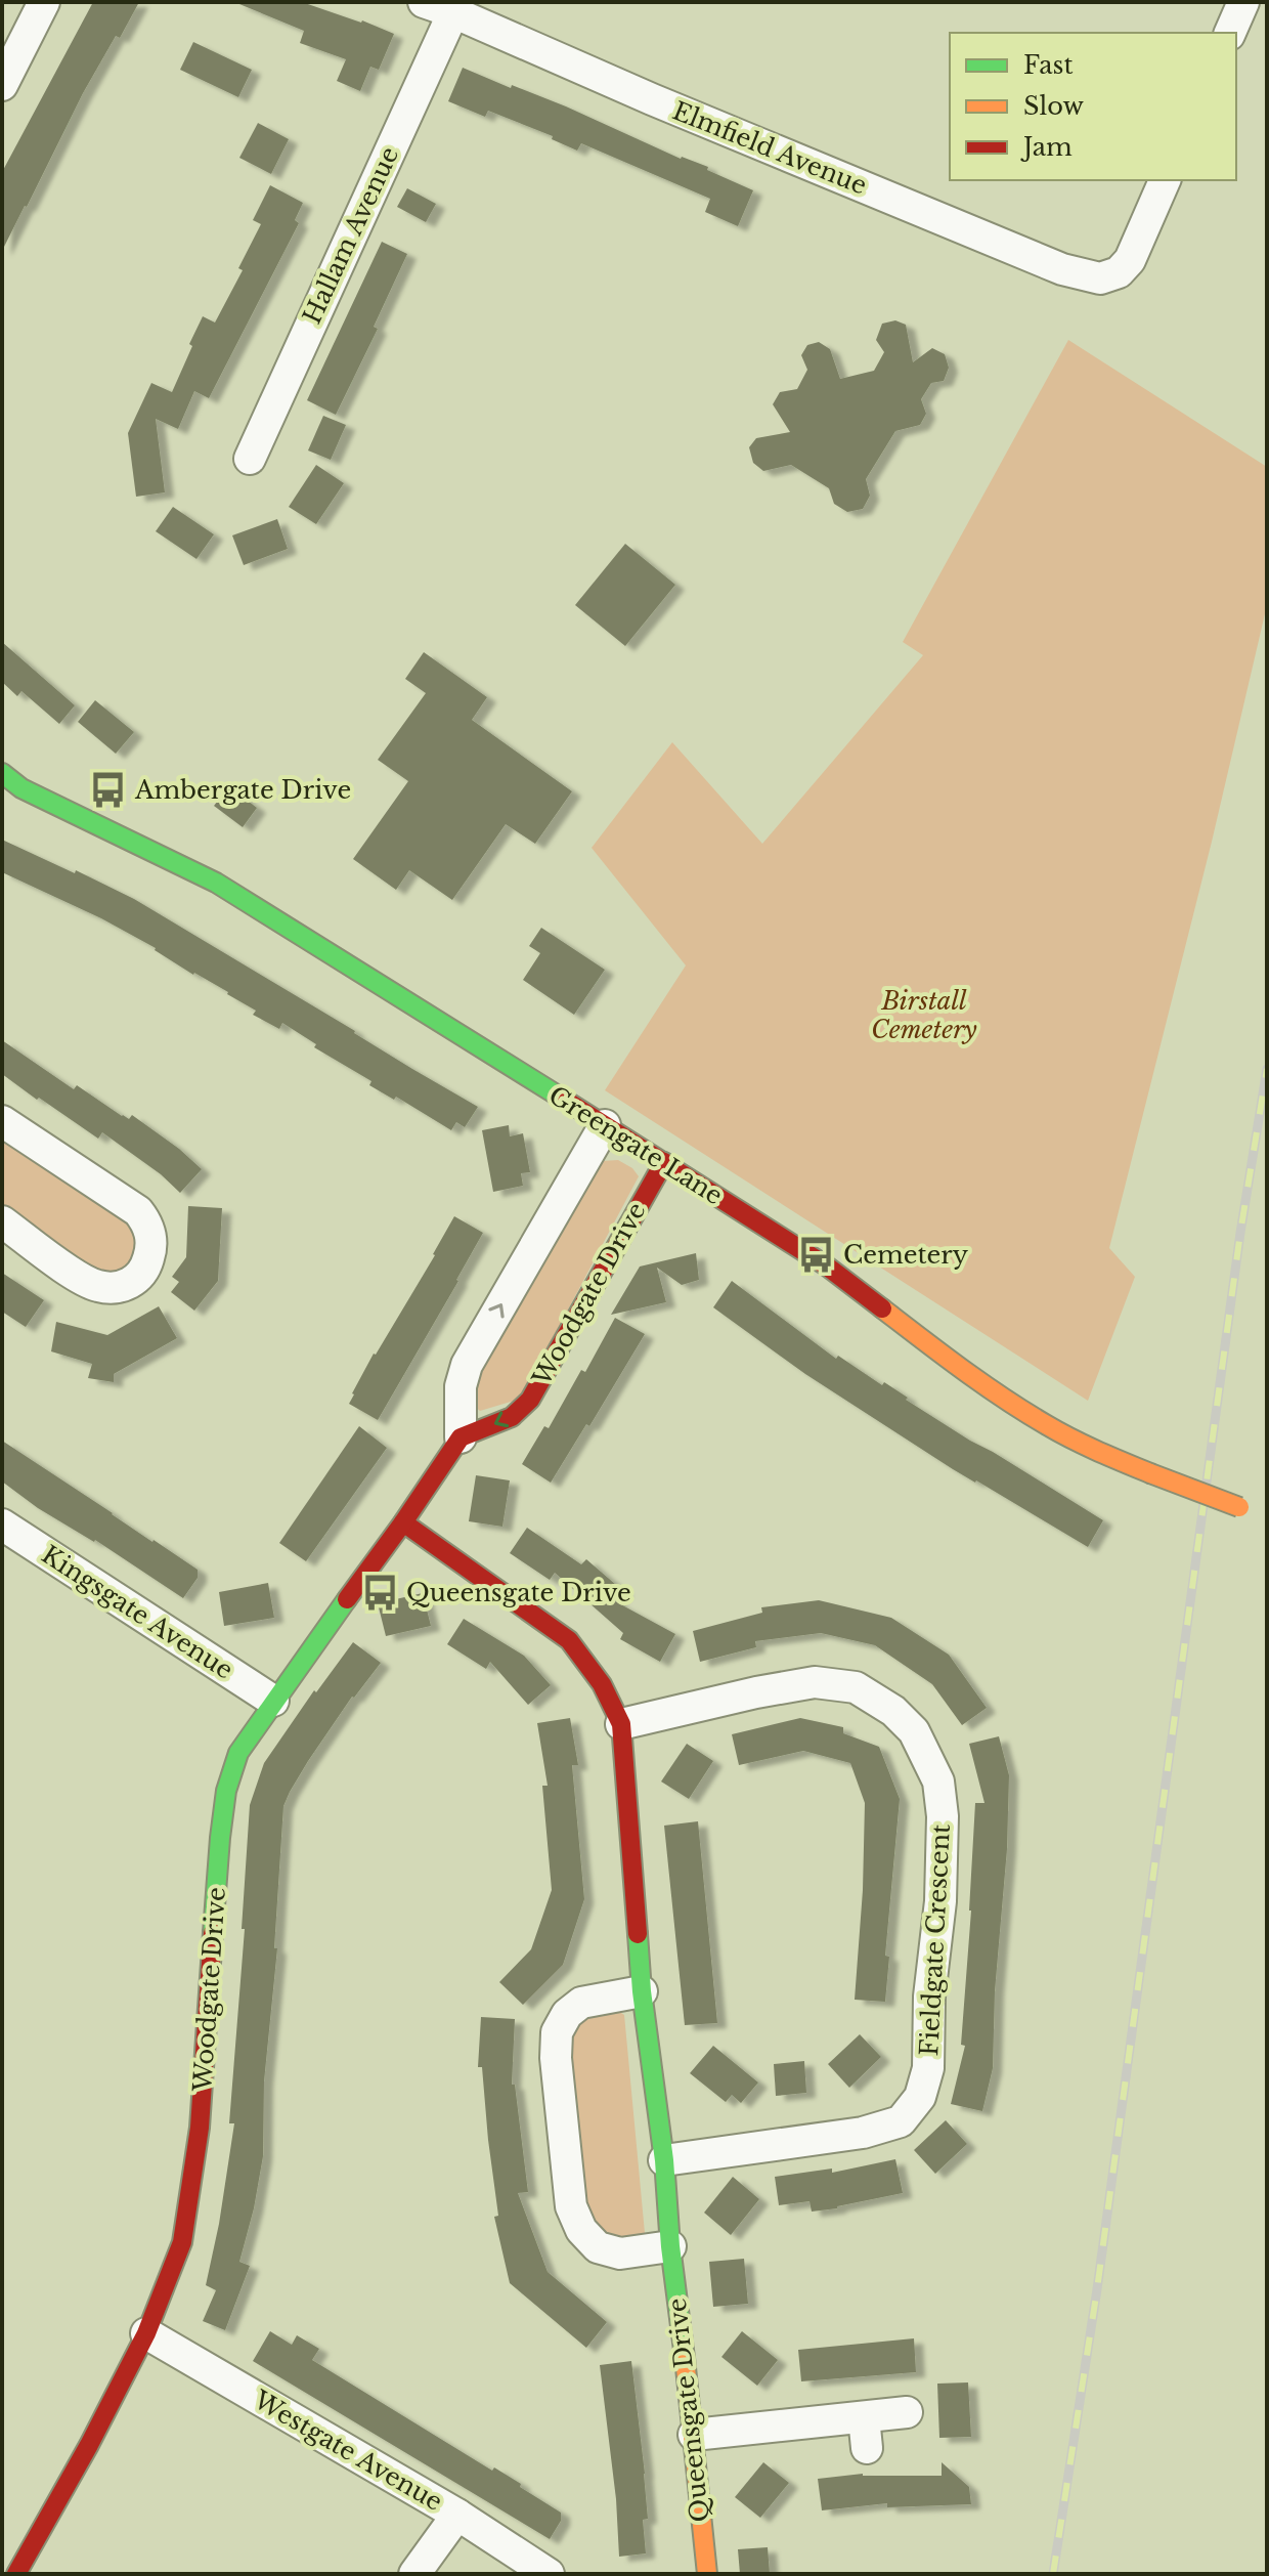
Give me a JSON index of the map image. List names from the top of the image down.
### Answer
{
  "streets": {
    "street": [
      "Elmfield Avenue",
      "Hallam Avenue",
      "Greengate Lane",
      "Woodgate Drive",
      "Kingsgate Avenue",
      "Fieldgate Crescent",
      "Queensgate Drive",
      "Westgate Avenue"
    ]
  },
  "crossings": [
    ["Elmfield Avenue", "Hallam Avenue"],
    ["Greengate Lane", "Woodgate Drive"],
    ["Woodgate Drive", "Kingsgate Avenue"],
    ["Woodgate Drive", "Queensgate Drive"],
    ["Woodgate Drive", "Westgate Avenue"],
    ["Fieldgate Crescent", "Queensgate Drive"]
  ],
  "parks": ["Birstall Cemetery"],
  "places": {
    "bus stop": ["Ambergate Drive", "Cemetery", "Queensgate Drive"]
  },
  "legend": ["Fast", "Slow", "Jam"]
}
